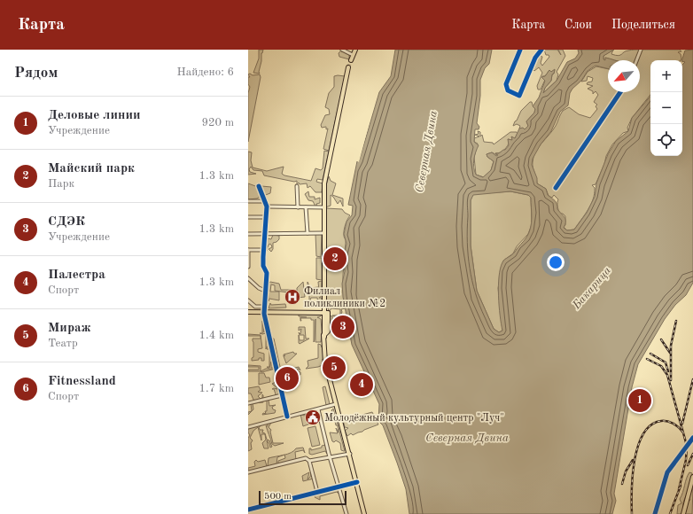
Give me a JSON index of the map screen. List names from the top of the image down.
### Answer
{
  "water": ["Северная Двина", "Бакарица"],
  "places": {
    "hospital": ["Филиал поликлиники №2"],
    "public building": ["Молодёжный культурный центр \"Луч\""]
  },
  "scale_bar": "500 m",
  "north": "bottom left",
  "page": {
    "header": "Карта",
    "nav": ["Карта", "Слои", "Поделиться"],
    "heading": ["Рядом", "Найдено: 6"],
    "map_buttons": ["+", "−"],
    "list": [
      {
        "mark": "1",
        "name": "Деловые линии",
        "note": "Учреждение",
        "value": "920 m"
      },
      {
        "mark": "2",
        "name": "Майский парк",
        "note": "Парк",
        "value": "1.3 km"
      },
      {
        "mark": "3",
        "name": "СДЭК",
        "note": "Учреждение",
        "value": "1.3 km"
      },
      {
        "mark": "4",
        "name": "Палестра",
        "note": "Спорт",
        "value": "1.3 km"
      },
      {
        "mark": "5",
        "name": "Мираж",
        "note": "Театр",
        "value": "1.4 km"
      },
      {
        "mark": "6",
        "name": "Fitnessland",
        "note": "Спорт",
        "value": "1.7 km"
      }
    ],
    "pins": [
      "2",
      "3",
      "5",
      "6",
      "4",
      "1"
    ],
    "scale": "500 m"
  }
}
